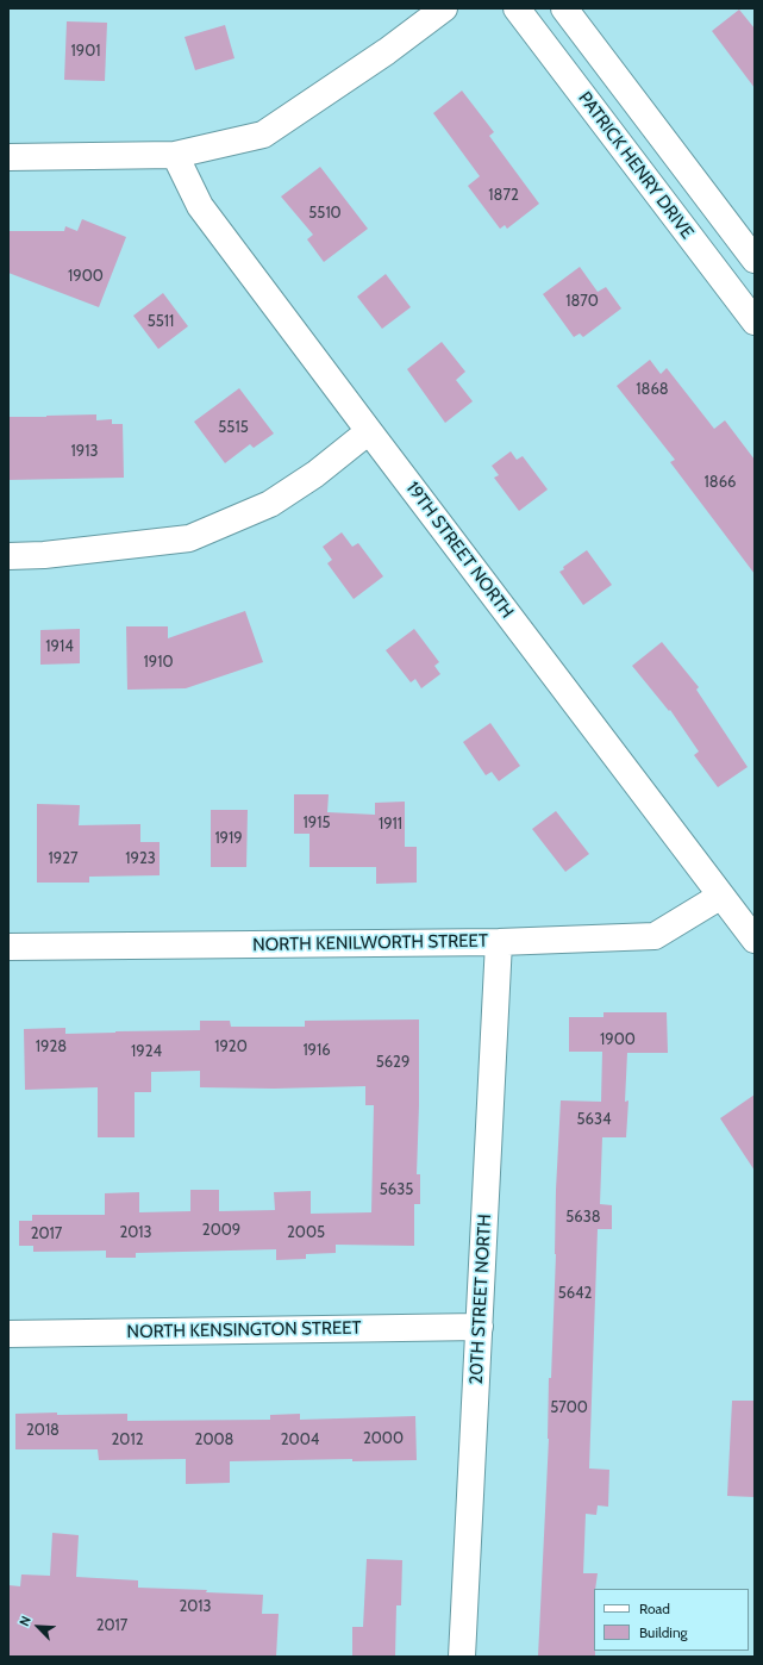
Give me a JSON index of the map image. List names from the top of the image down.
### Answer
{
  "streets": {
    "street": [
      "PATRICK HENRY DRIVE",
      "19TH STREET NORTH",
      "NORTH KENILWORTH STREET",
      "20TH STREET NORTH",
      "NORTH KENSINGTON STREET"
    ]
  },
  "crossings": [
    ["19TH STREET NORTH", "NORTH KENILWORTH STREET"],
    ["NORTH KENILWORTH STREET", "20TH STREET NORTH"],
    ["20TH STREET NORTH", "NORTH KENSINGTON STREET"]
  ],
  "house_numbers": [
    "1901",
    "1872",
    "5510",
    "1900",
    "1870",
    "5511",
    "1868",
    "5515",
    "1913",
    "1866",
    "1914",
    "1910",
    "1915",
    "1911",
    "1919",
    "1927",
    "1923",
    "1900",
    "1928",
    "1920",
    "1916",
    "1924",
    "5629",
    "5634",
    "5635",
    "5638",
    "2009",
    "2013",
    "2005",
    "2017",
    "5642",
    "5700",
    "2018",
    "2000",
    "2012",
    "2008",
    "2004",
    "2013",
    "2017"
  ],
  "legend": ["Road", "Building"],
  "north": "top left"
}
